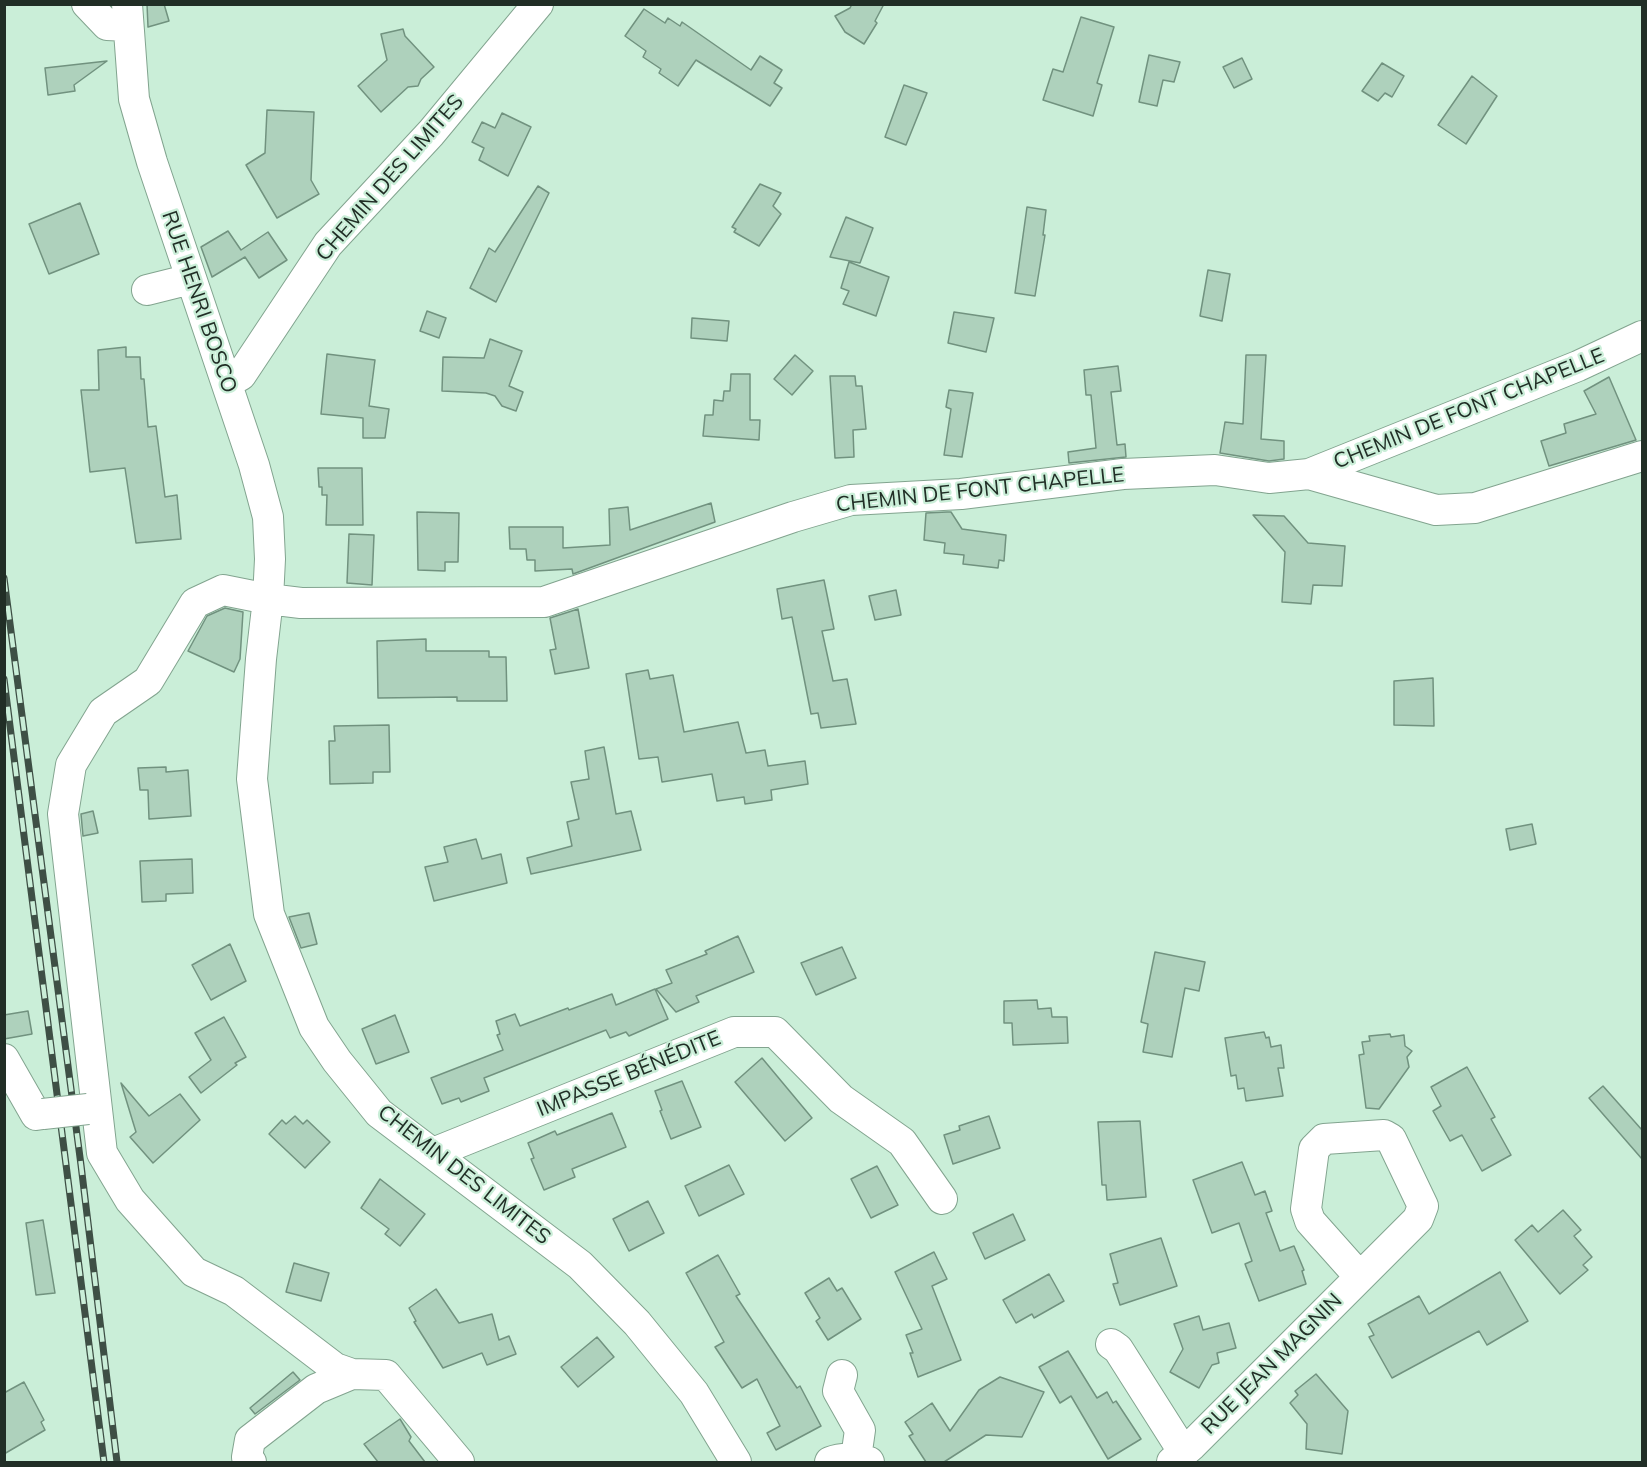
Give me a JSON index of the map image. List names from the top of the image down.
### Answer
{
  "streets": {
    "street": [
      "CHEMIN DES LIMITES",
      "RUE HENRI BOSCO",
      "CHEMIN DE FONT CHAPELLE",
      "IMPASSE BÉNÉDITE",
      "RUE JEAN MAGNIN"
    ]
  },
  "crossings": [
    ["CHEMIN DES LIMITES", "RUE HENRI BOSCO"],
    ["CHEMIN DES LIMITES", "CHEMIN DE FONT CHAPELLE"],
    ["CHEMIN DES LIMITES", "IMPASSE BÉNÉDITE"],
    ["RUE HENRI BOSCO", "CHEMIN DE FONT CHAPELLE"]
  ]
}
